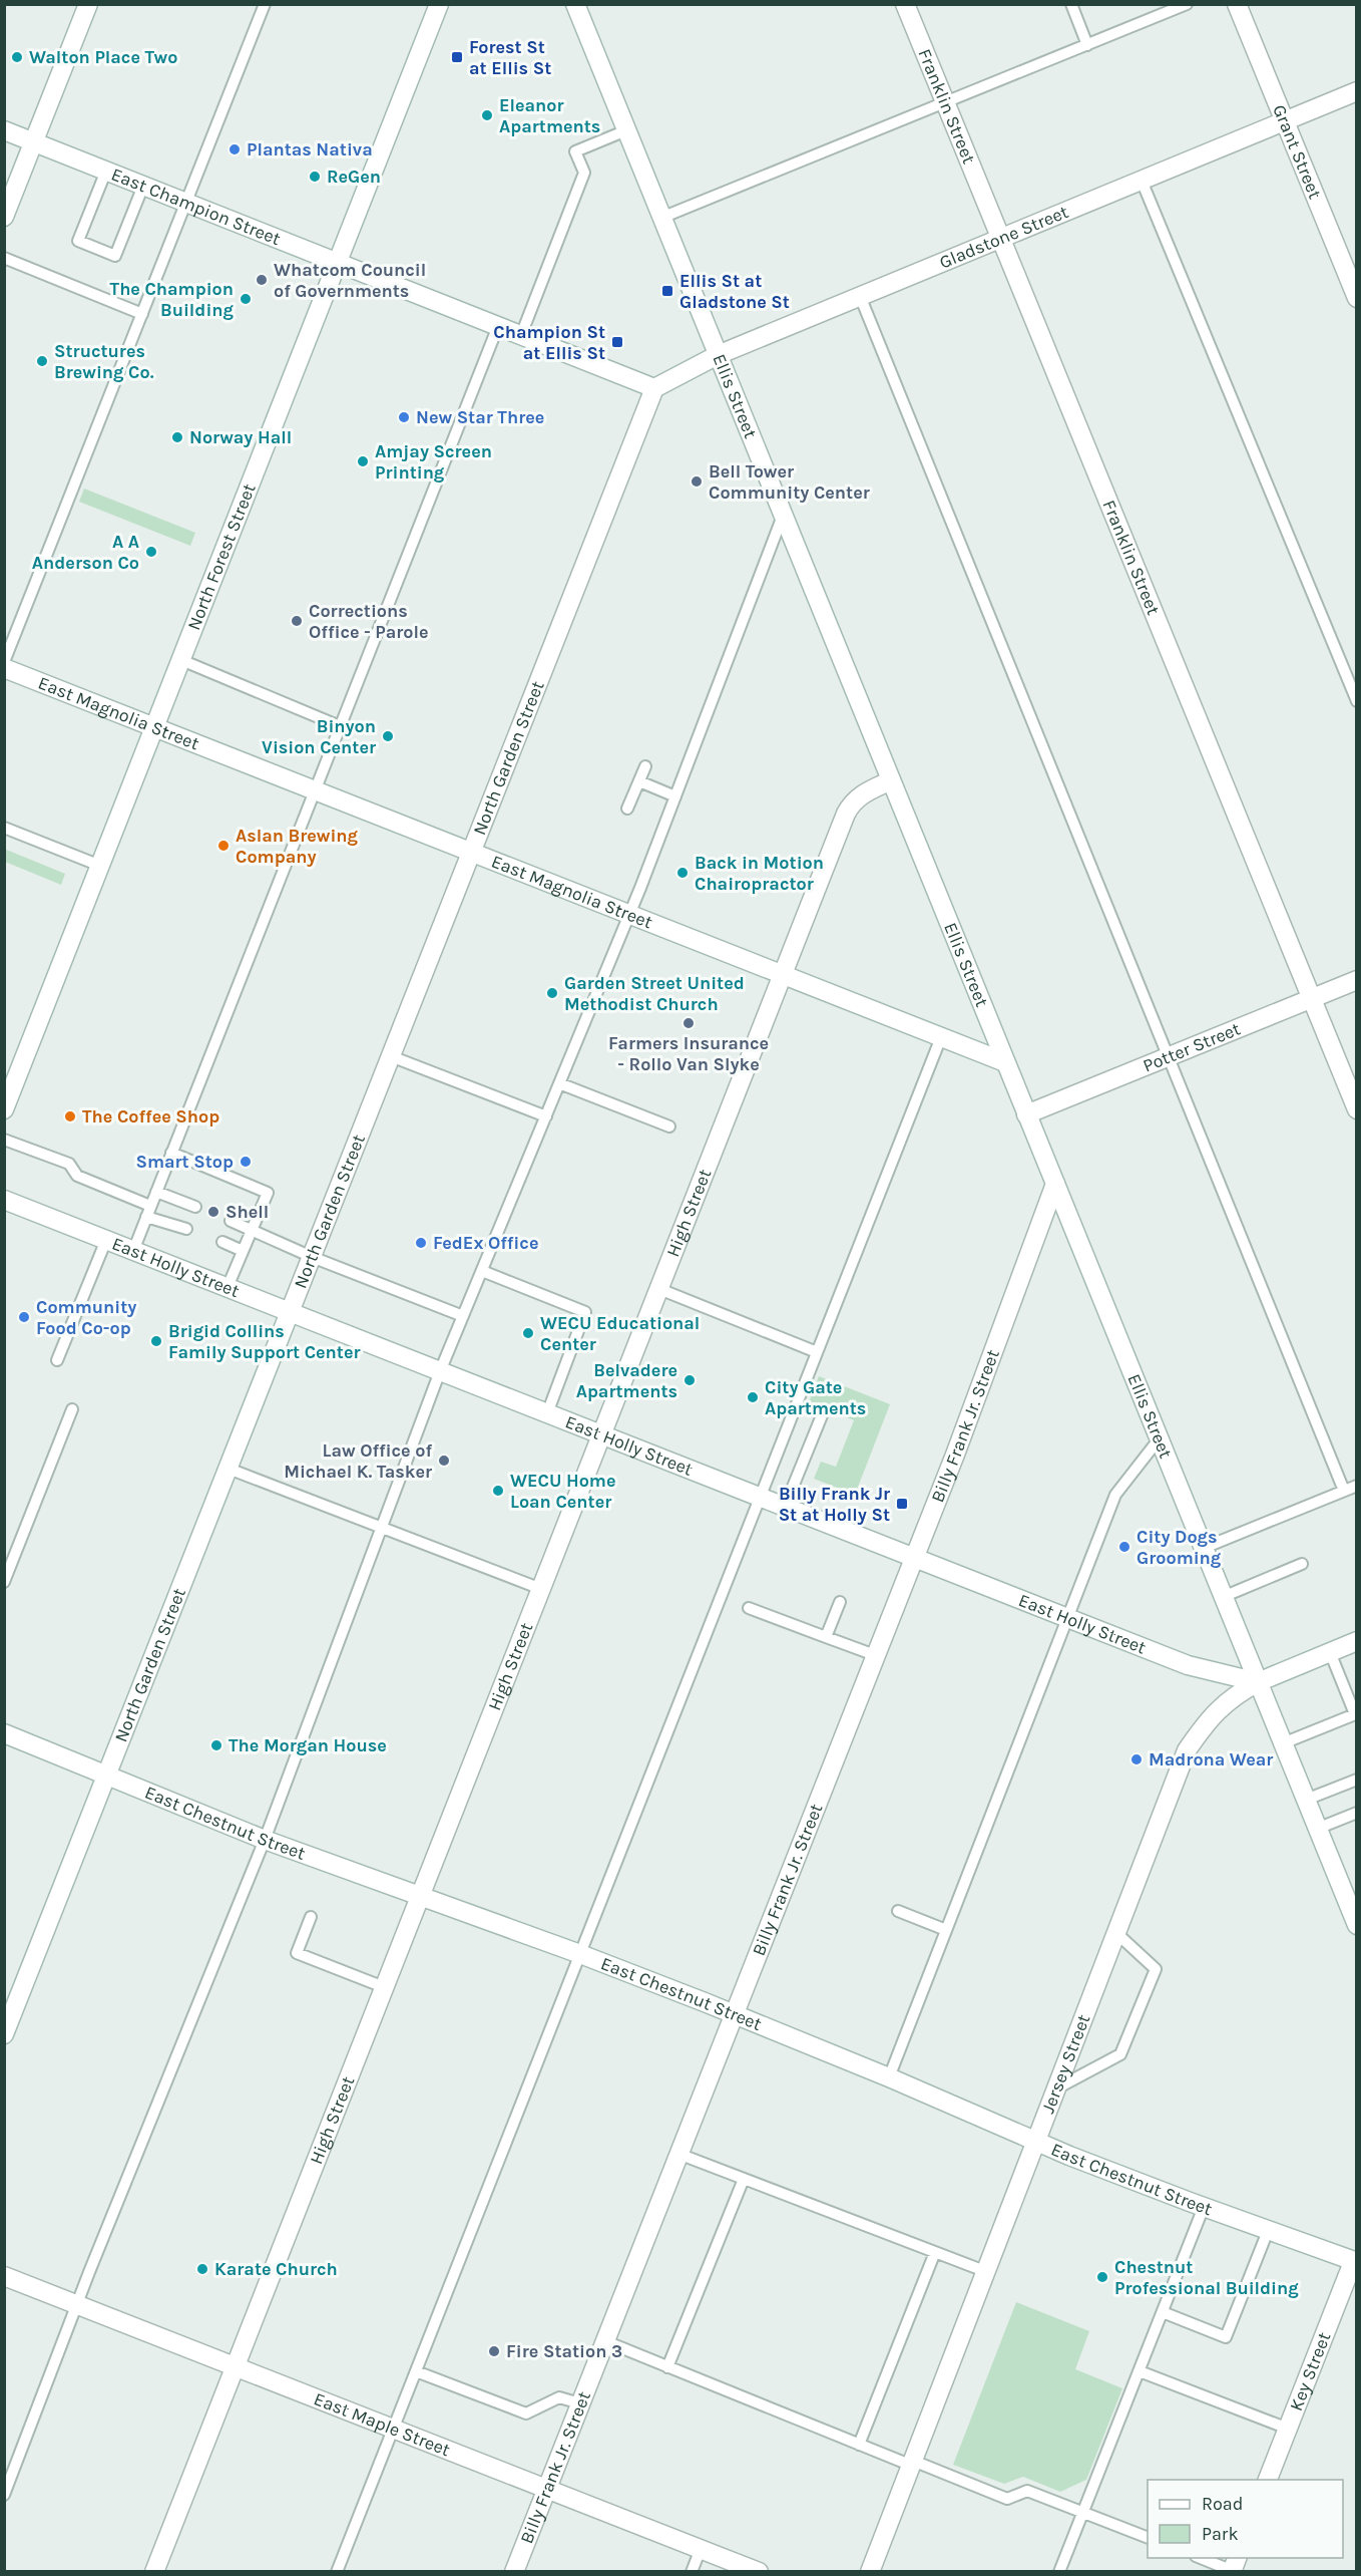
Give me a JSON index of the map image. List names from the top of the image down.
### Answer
{
  "streets": {
    "street": [
      "Franklin Street",
      "Grant Street",
      "East Champion Street",
      "Gladstone Street",
      "Ellis Street",
      "North Forest Street",
      "East Magnolia Street",
      "North Garden Street",
      "Potter Street",
      "High Street",
      "East Holly Street",
      "Billy Frank Jr. Street",
      "East Chestnut Street",
      "Jersey Street",
      "Key Street",
      "East Maple Street"
    ]
  },
  "crossings": [
    ["Franklin Street", "Gladstone Street"],
    ["Franklin Street", "Potter Street"],
    ["Grant Street", "Gladstone Street"],
    ["East Champion Street", "Gladstone Street"],
    ["East Champion Street", "North Forest Street"],
    ["East Champion Street", "North Garden Street"],
    ["Gladstone Street", "Ellis Street"],
    ["Gladstone Street", "North Garden Street"],
    ["Ellis Street", "East Magnolia Street"],
    ["Ellis Street", "Potter Street"],
    ["Ellis Street", "High Street"],
    ["Ellis Street", "East Holly Street"],
    ["Ellis Street", "Billy Frank Jr. Street"],
    ["Ellis Street", "Jersey Street"],
    ["North Forest Street", "East Magnolia Street"],
    ["East Magnolia Street", "North Garden Street"],
    ["East Magnolia Street", "High Street"],
    ["North Garden Street", "East Holly Street"],
    ["North Garden Street", "East Chestnut Street"],
    ["High Street", "East Holly Street"],
    ["High Street", "East Chestnut Street"],
    ["High Street", "East Maple Street"],
    ["East Holly Street", "Billy Frank Jr. Street"],
    ["East Holly Street", "Jersey Street"],
    ["Billy Frank Jr. Street", "East Chestnut Street"],
    ["Billy Frank Jr. Street", "East Maple Street"],
    ["East Chestnut Street", "Jersey Street"],
    ["East Chestnut Street", "Key Street"]
  ],
  "places": {
    "other": [
      "Walton Place Two",
      "Eleanor Apartments",
      "Plantas Nativa",
      "ReGen",
      "Whatcom Council of Governments",
      "The Champion Building",
      "Structures Brewing Co.",
      "New Star Three",
      "Norway Hall",
      "Amjay Screen Printing",
      "Bell Tower Community Center",
      "A A Anderson Co",
      "Corrections Office - Parole",
      "Binyon Vision Center",
      "Aslan Brewing Company",
      "Back in Motion Chairopractor",
      "Garden Street United Methodist Church",
      "Farmers Insurance - Rollo Van Slyke",
      "The Coffee Shop",
      "Smart Stop",
      "Shell",
      "FedEx Office",
      "Community Food Co-op",
      "WECU Educational Center",
      "Brigid Collins Family Support Center",
      "Belvadere Apartments",
      "City Gate Apartments",
      "Law Office of Michael K. Tasker",
      "WECU Home Loan Center",
      "City Dogs Grooming",
      "The Morgan House",
      "Madrona Wear",
      "Karate Church",
      "Chestnut Professional Building",
      "Fire Station 3"
    ],
    "transit": [
      "Forest St at Ellis St",
      "Ellis St at Gladstone St",
      "Champion St at Ellis St",
      "Billy Frank Jr St at Holly St"
    ]
  },
  "legend": ["Road", "Park"]
}
